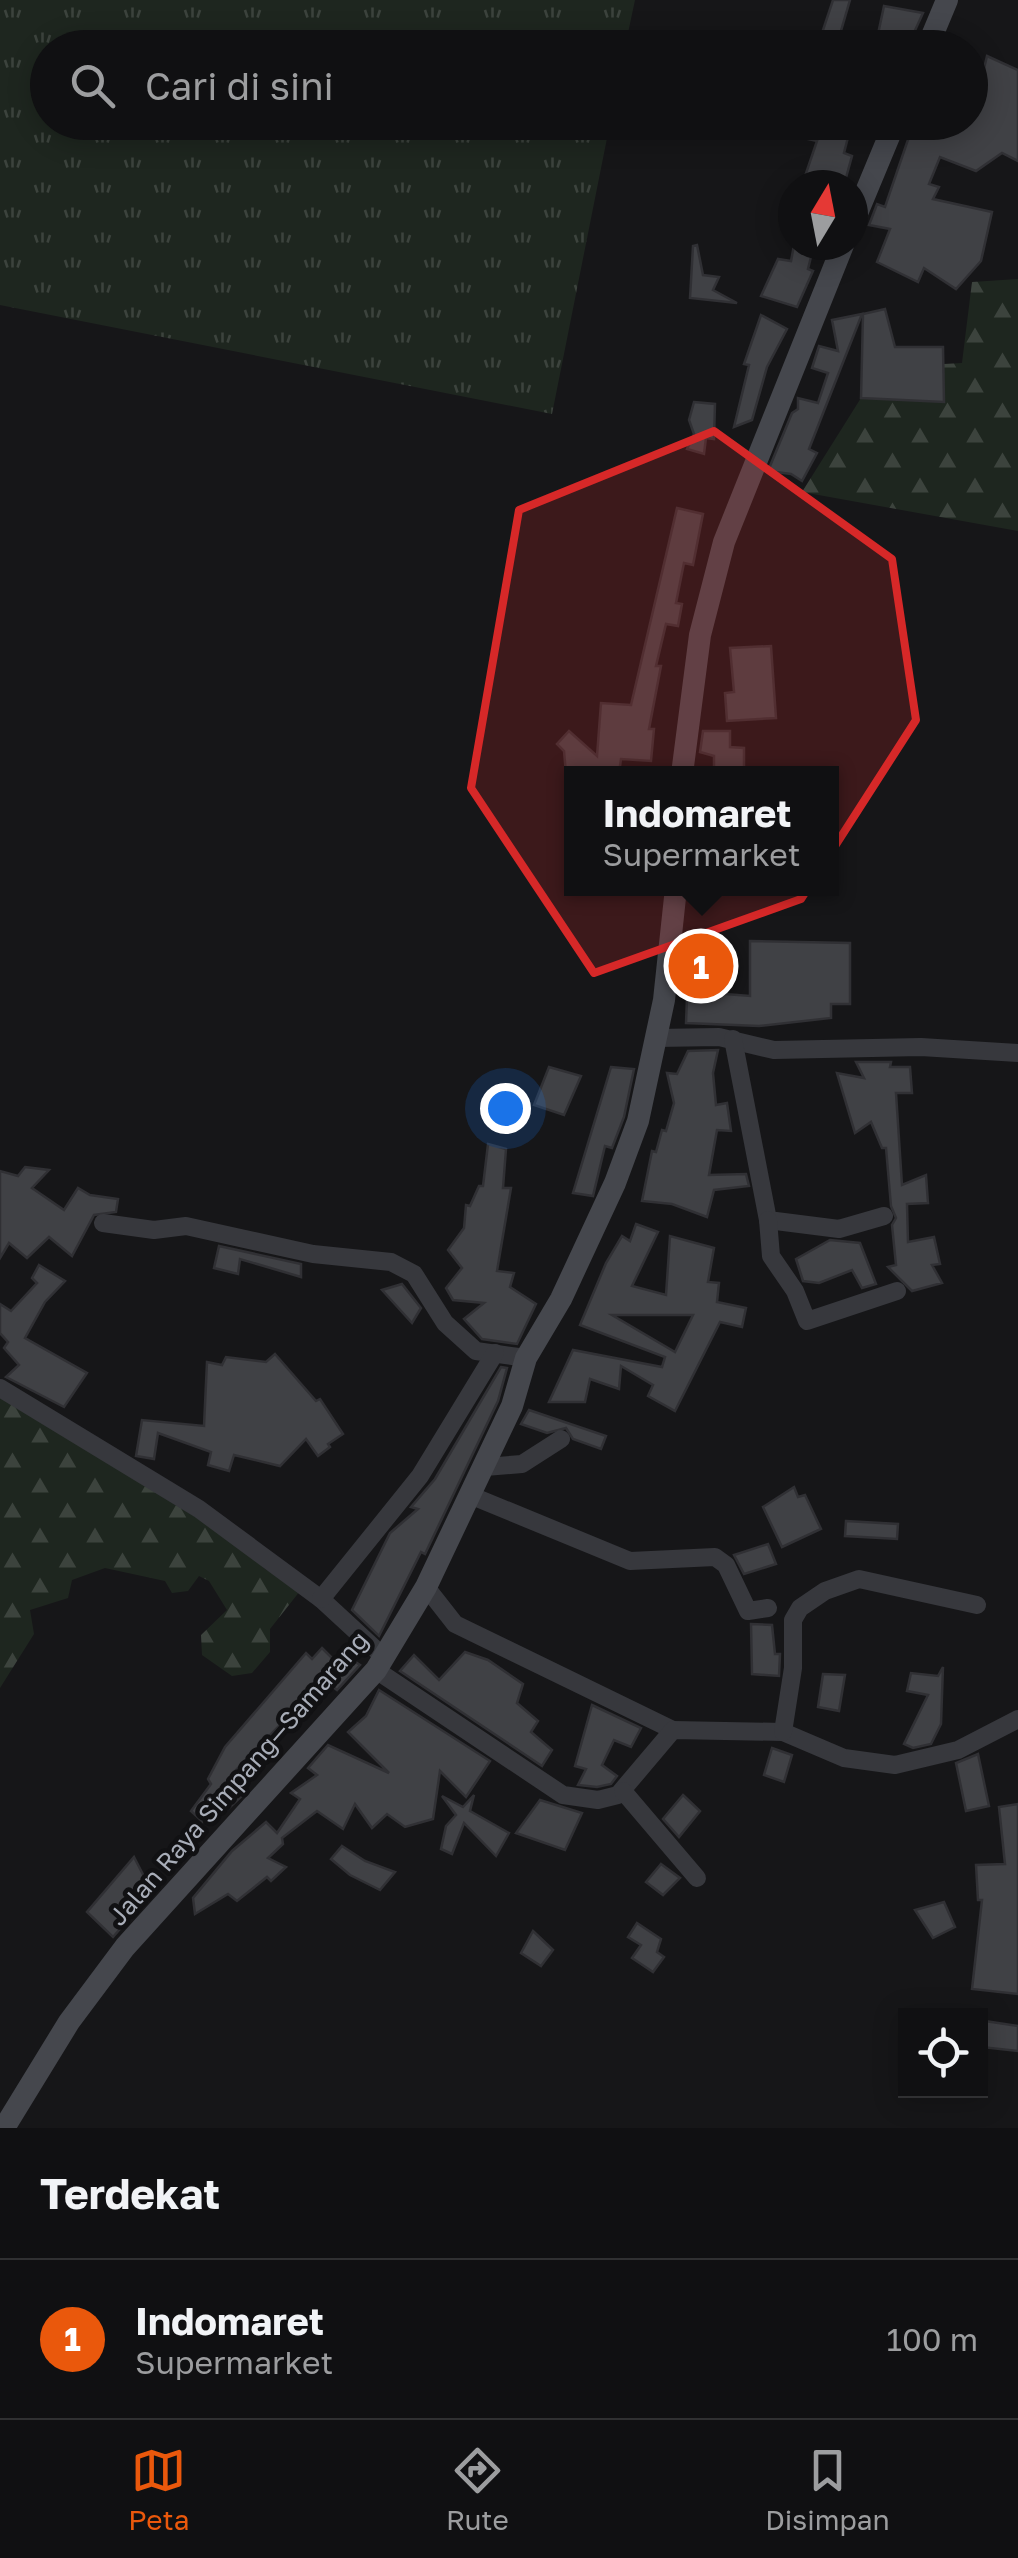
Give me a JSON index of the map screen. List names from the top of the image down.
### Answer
{
  "streets": {
    "main road": ["Jalan Raya Simpang—Samarang"]
  },
  "north": "top",
  "page": {
    "search": "Cari di sini",
    "popup": ["Indomaret", "Supermarket"],
    "pins": "1",
    "heading": "Terdekat",
    "list": [
      {
        "mark": "1",
        "name": "Indomaret",
        "note": "Supermarket",
        "value": "100 m"
      }
    ],
    "nav": ["Peta", "Rute", "Disimpan"]
  }
}
